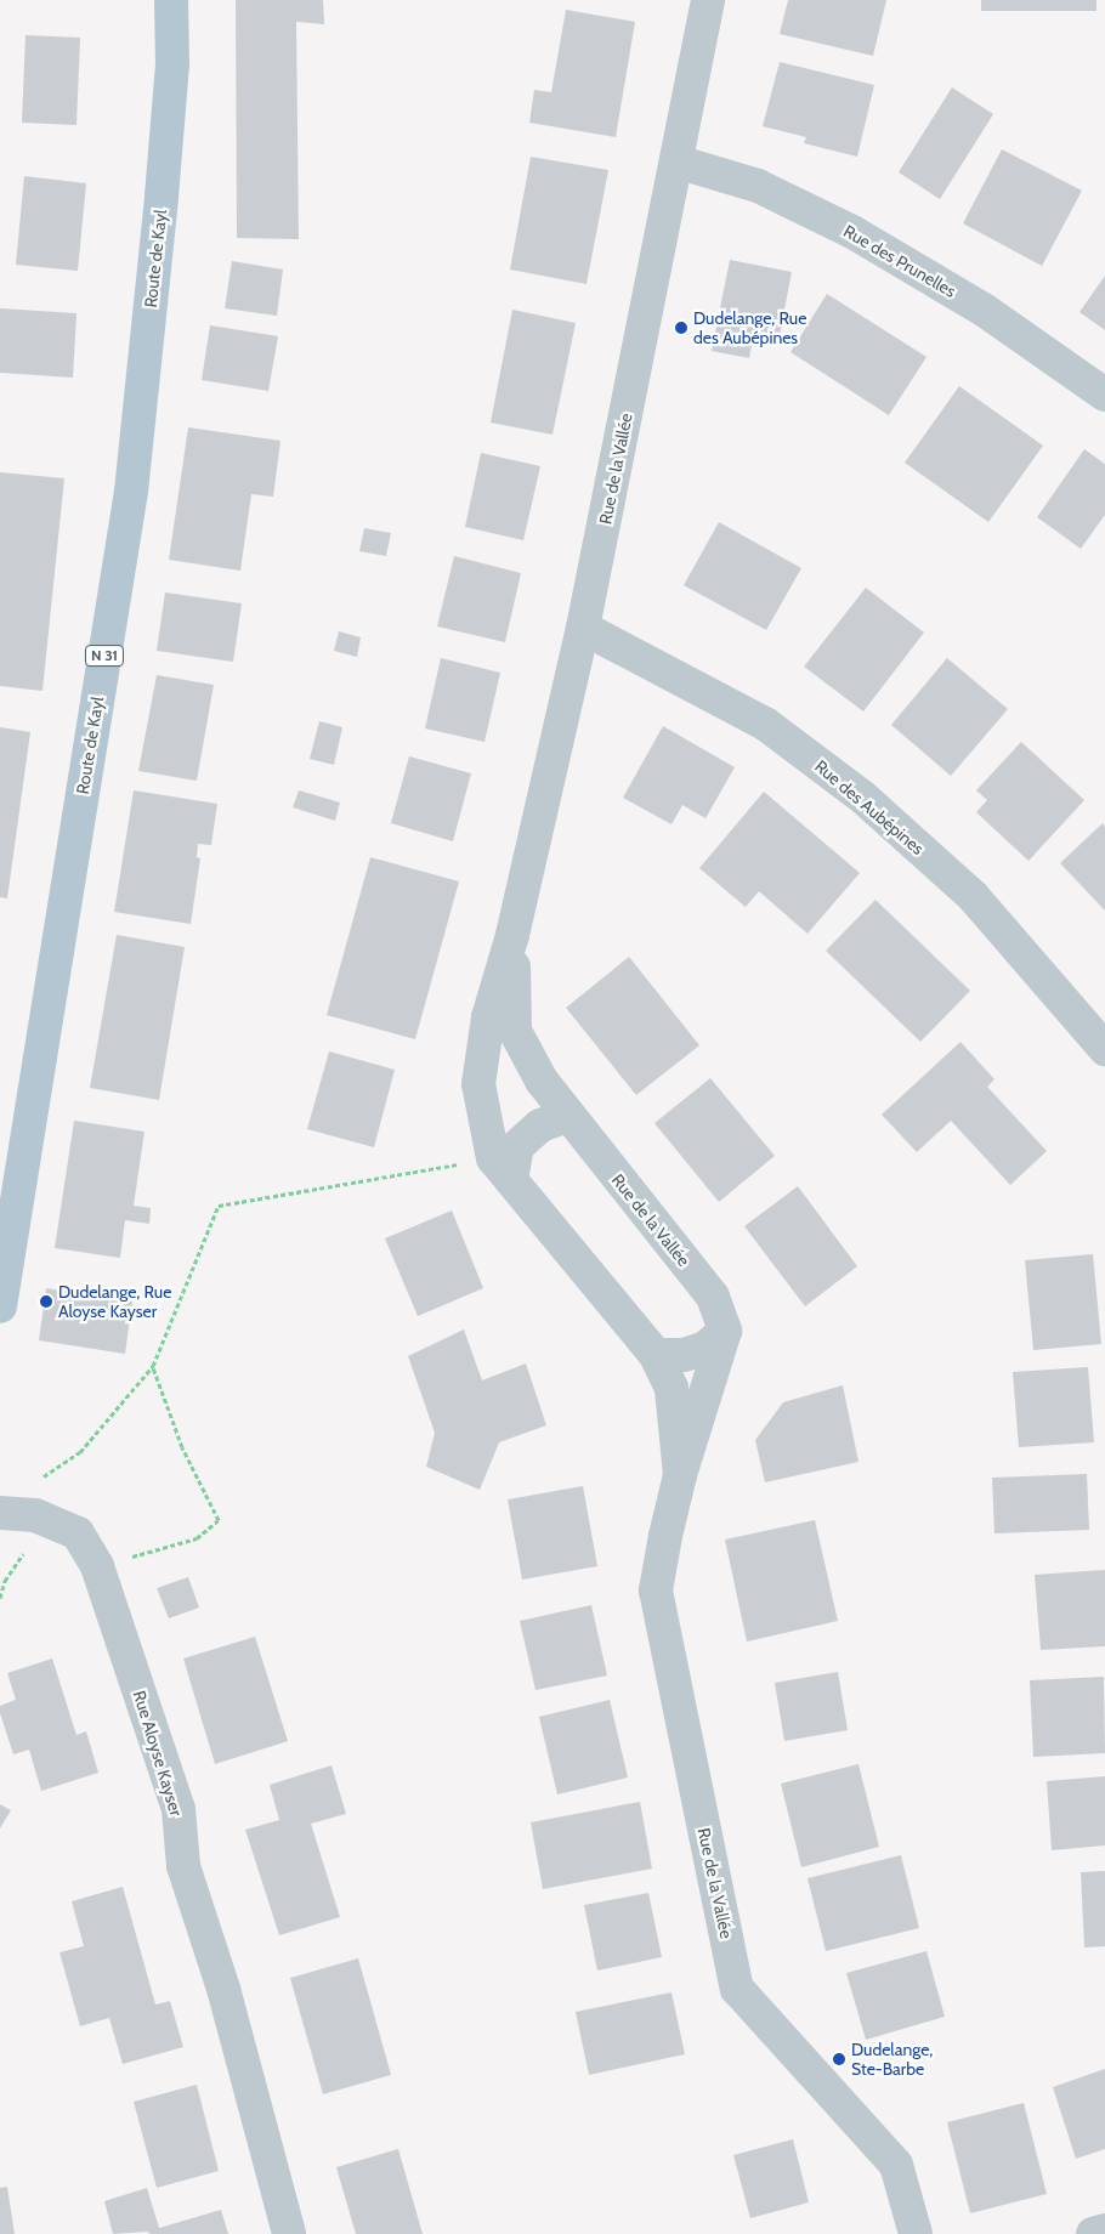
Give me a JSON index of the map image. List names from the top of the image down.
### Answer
{
  "streets": {
    "main road": ["Route de Kayl", "N 31"],
    "street": [
      "Rue des Prunelles",
      "Rue de la Vallée",
      "Rue des Aubépines",
      "Rue Aloyse Kayser"
    ]
  },
  "crossings": [
    ["Rue des Prunelles", "Rue de la Vallée"],
    ["Rue de la Vallée", "Rue des Aubépines"]
  ],
  "places": ["Dudelange, Rue des Aubépines", "Dudelange, Rue Aloyse Kayser", "Dudelange, Ste-Barbe"]
}
